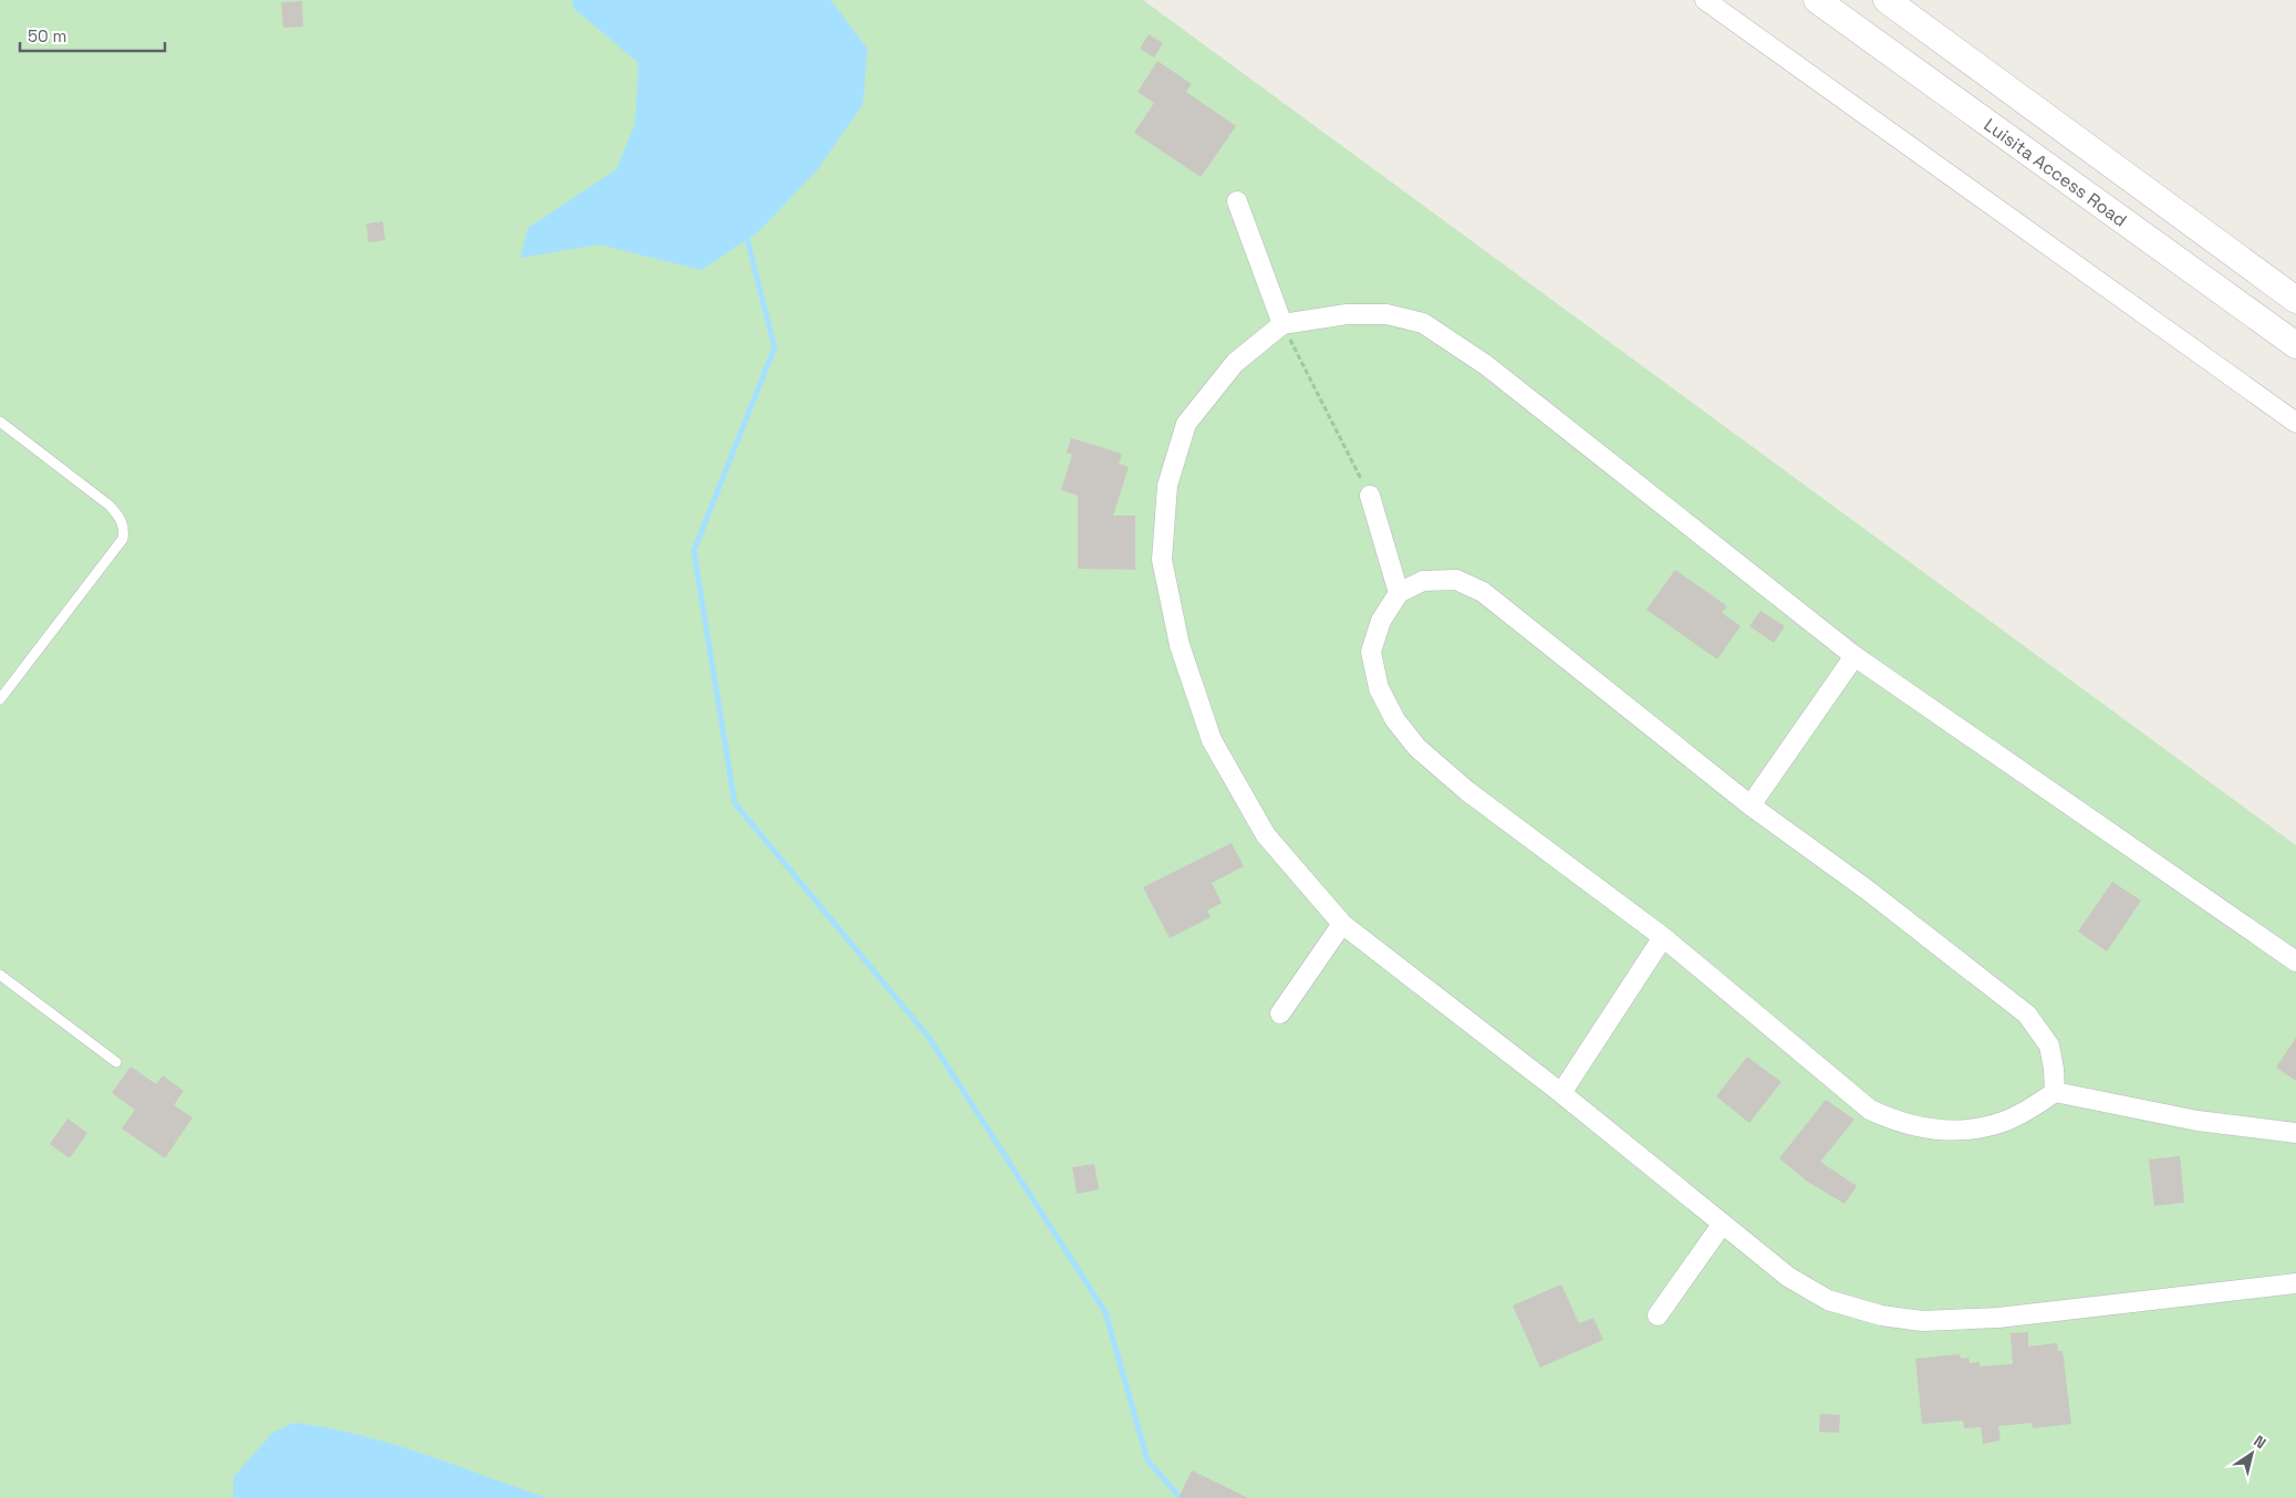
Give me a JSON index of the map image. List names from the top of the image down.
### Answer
{
  "streets": {
    "main road": ["Luisita Access Road"]
  },
  "scale_bar": "50 m",
  "north": "top right"
}
